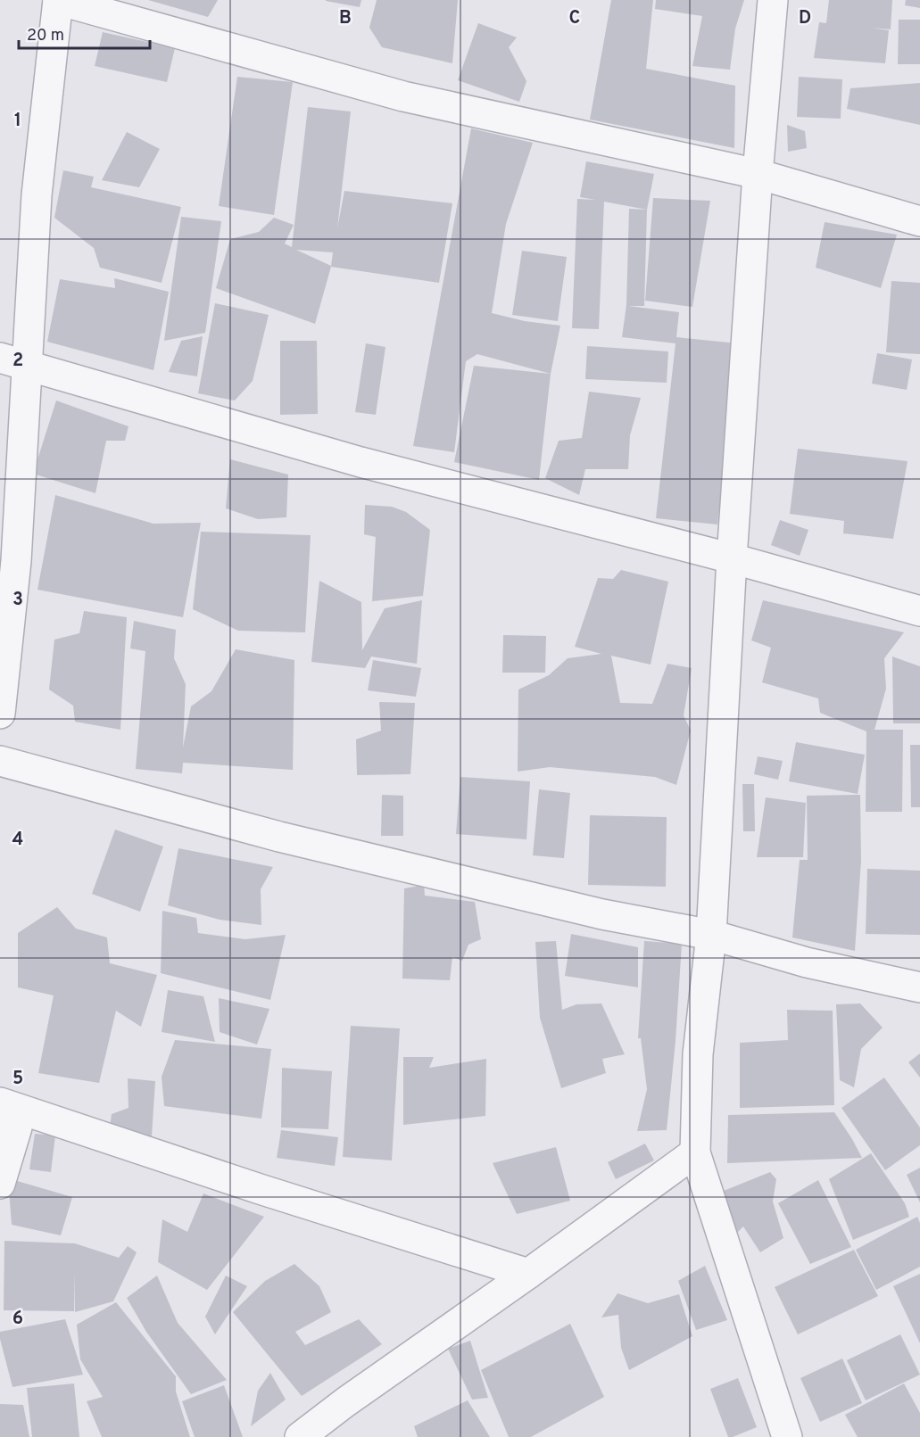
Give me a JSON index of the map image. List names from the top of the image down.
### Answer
{
  "scale_bar": "20 m",
  "grid": {
    "columns": ["B", "C", "D"],
    "rows": [
      "1",
      "2",
      "3",
      "4",
      "5",
      "6"
    ]
  }
}
